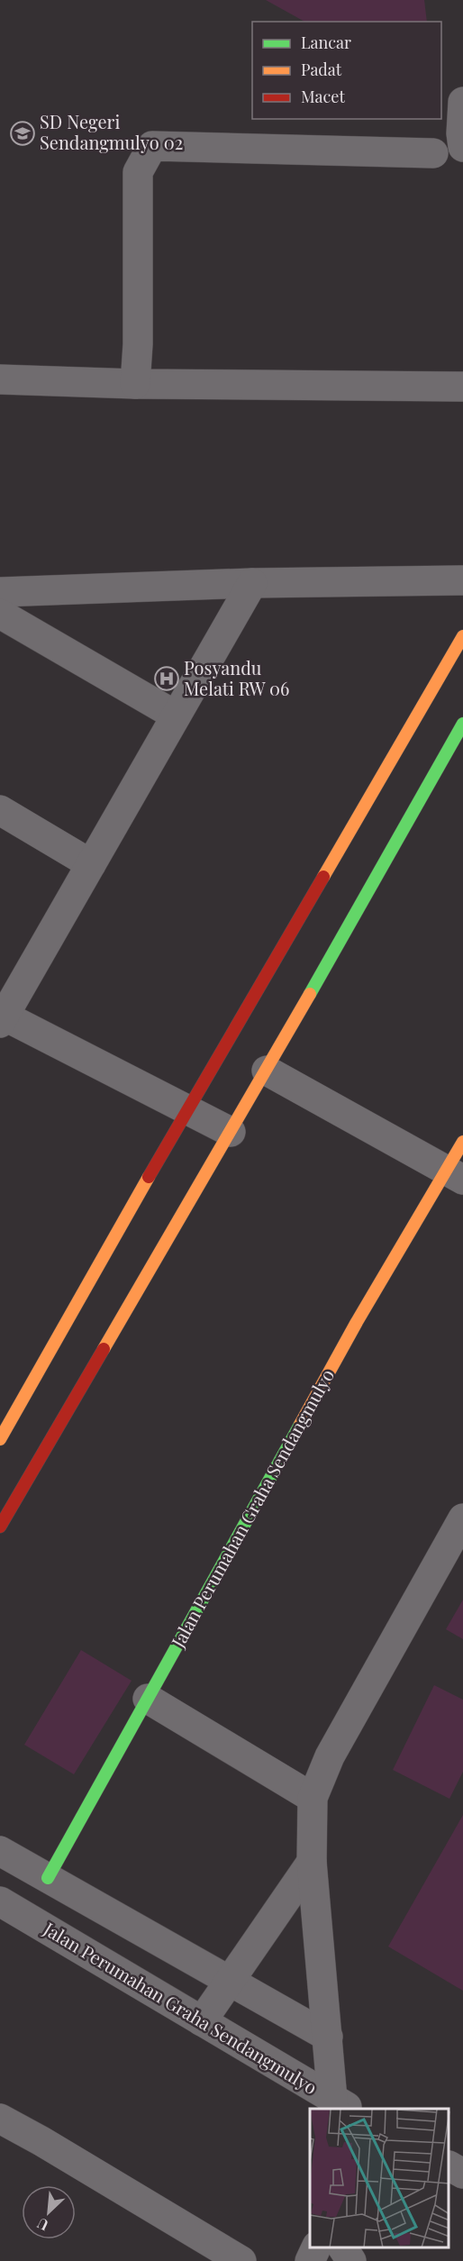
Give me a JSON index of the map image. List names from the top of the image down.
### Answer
{
  "streets": {
    "main road": ["Jalan Perumahan Graha Sendangmulyo"]
  },
  "places": {
    "school or university": ["SD Negeri Sendangmulyo 02"],
    "hospital": ["Posyandu Melati RW 06"]
  },
  "legend": ["Lancar", "Padat", "Macet"],
  "north": "bottom left"
}
